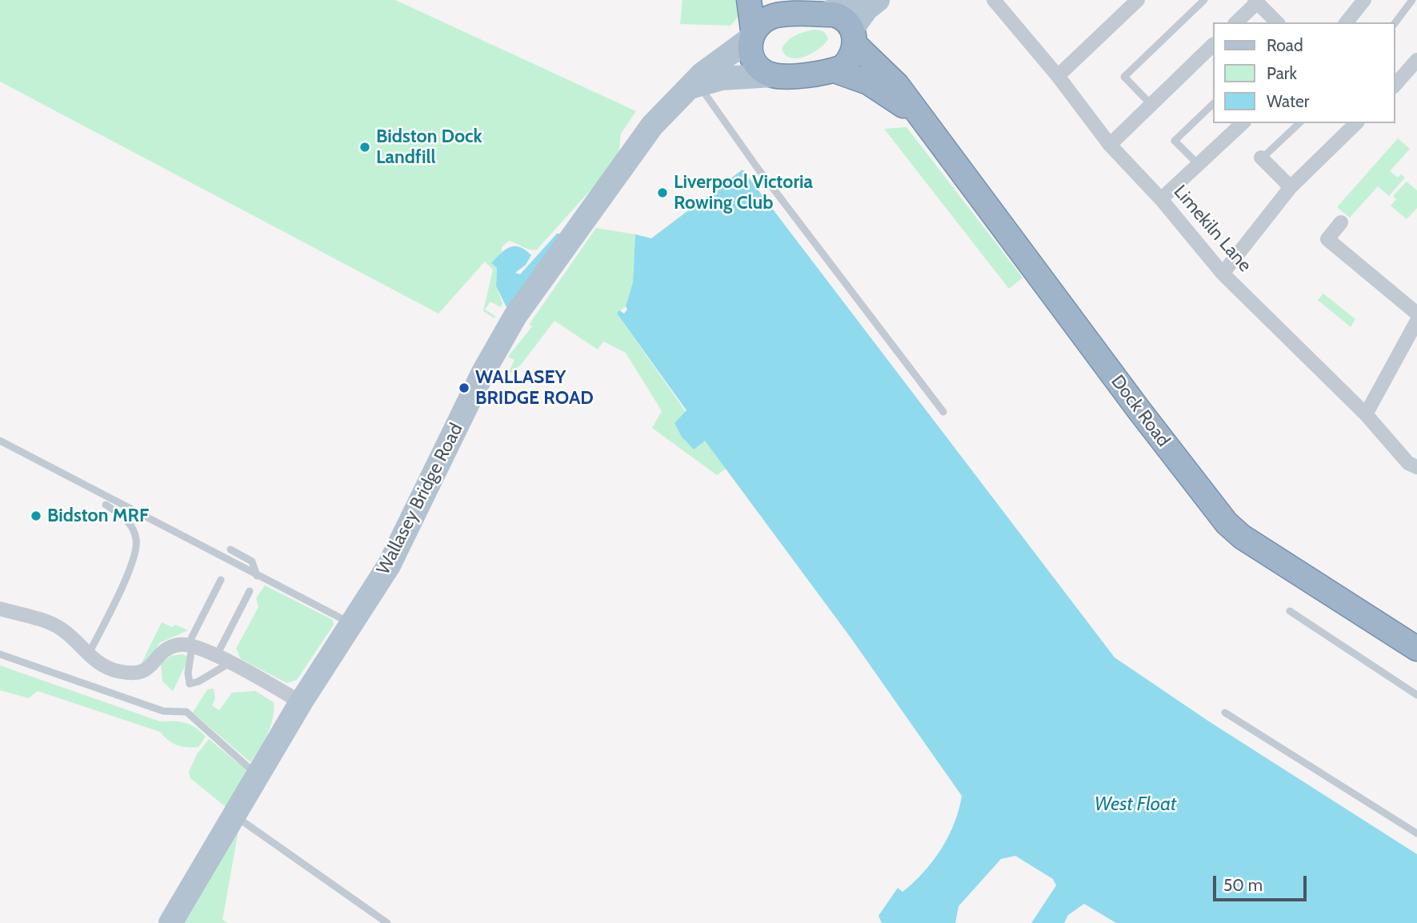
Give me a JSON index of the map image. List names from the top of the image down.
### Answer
{
  "streets": {
    "highway": ["Dock Road"],
    "main road": ["Wallasey Bridge Road"],
    "street": ["Limekiln Lane"]
  },
  "crossings": [
    ["Dock Road", "Wallasey Bridge Road"]
  ],
  "water": ["West Float"],
  "places": [
    "Bidston Dock Landfill",
    "Liverpool Victoria Rowing Club",
    "WALLASEY BRIDGE ROAD",
    "Bidston MRF"
  ],
  "legend": ["Road", "Park", "Water"],
  "scale_bar": "50 m"
}
